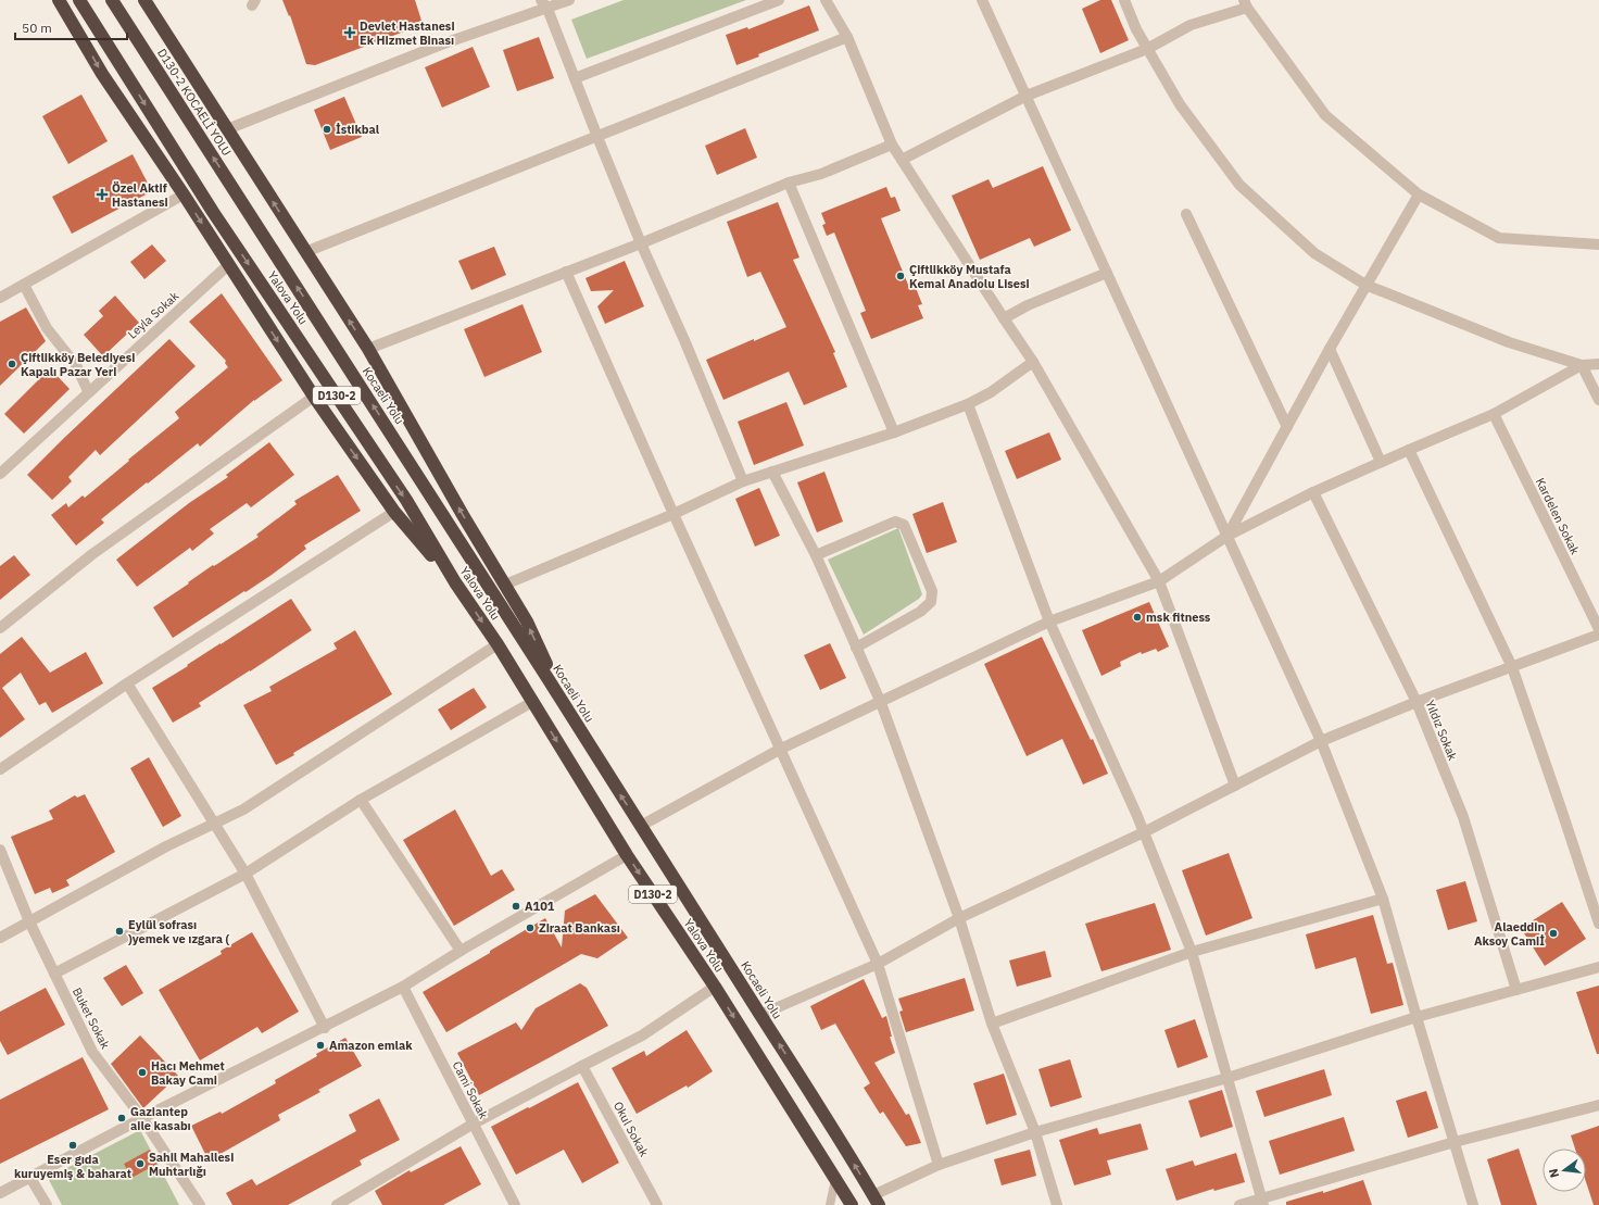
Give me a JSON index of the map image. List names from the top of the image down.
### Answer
{
  "streets": {
    "highway": [
      "D130-2 KOCAELİ YOLU",
      "Yalova Yolu",
      "D130-2",
      "Kocaeli̇ Yolu"
    ],
    "street": [
      "Leyla Sokak",
      "Kardelen Sokak",
      "Yıldız Sokak",
      "Buket Sokak",
      "Cami Sokak",
      "Okul Sokak"
    ]
  },
  "crossings": [
    ["D130-2 KOCAELİ YOLU", "Kocaeli̇ Yolu"]
  ],
  "places": {
    "health": ["Devlet Hastanesi Ek Hizmet Binası", "Özel Aktif Hastanesi"],
    "other": [
      "İstikbal",
      "Çiftlikköy Mustafa Kemal Anadolu Lisesi",
      "Çiftlikköy Belediyesi Kapalı Pazar Yeri",
      "msk fitness",
      "A101",
      "Ziraat Bankası",
      "Eylül sofrası )yemek ve ızgara (",
      "Alaeddin Aksoy Camiİ",
      "Amazon emlak",
      "Hacı Mehmet Bakay Cami",
      "Gaziantep aile kasabı",
      "Eser gıda kuruyemiş & baharat",
      "Sahil Mahallesi Muhtarlığı"
    ]
  },
  "scale_bar": "50 m",
  "north": "left"
}
